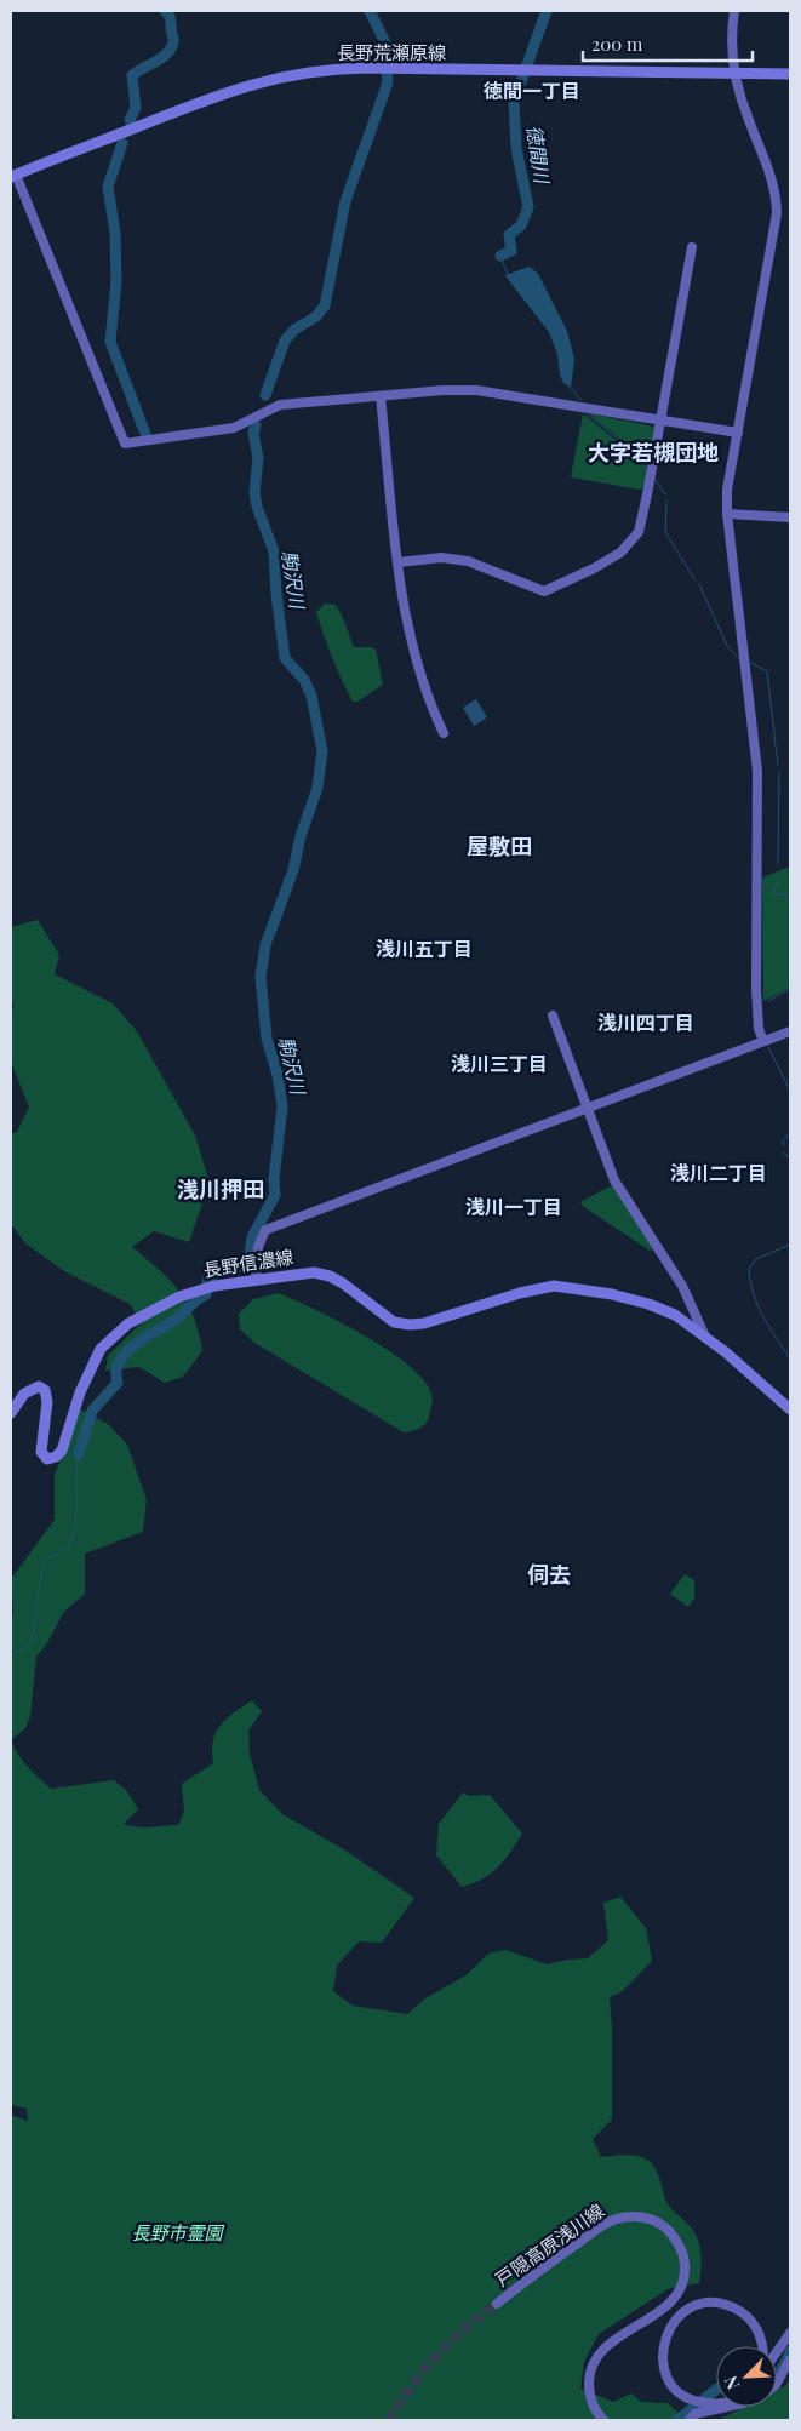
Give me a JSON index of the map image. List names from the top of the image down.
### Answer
{
  "streets": {
    "main road": ["長野荒瀬原線", "長野信濃線"],
    "street": ["戸隠高原浅川線"]
  },
  "districts": [
    "徳間一丁目",
    "大字若槻団地",
    "屋敷田",
    "浅川五丁目",
    "浅川四丁目",
    "浅川三丁目",
    "浅川二丁目",
    "浅川押田",
    "浅川一丁目",
    "伺去"
  ],
  "water": ["徳間川", "駒沢川"],
  "parks": ["長野市霊園"],
  "scale_bar": "200 m",
  "north": "bottom left"
}
